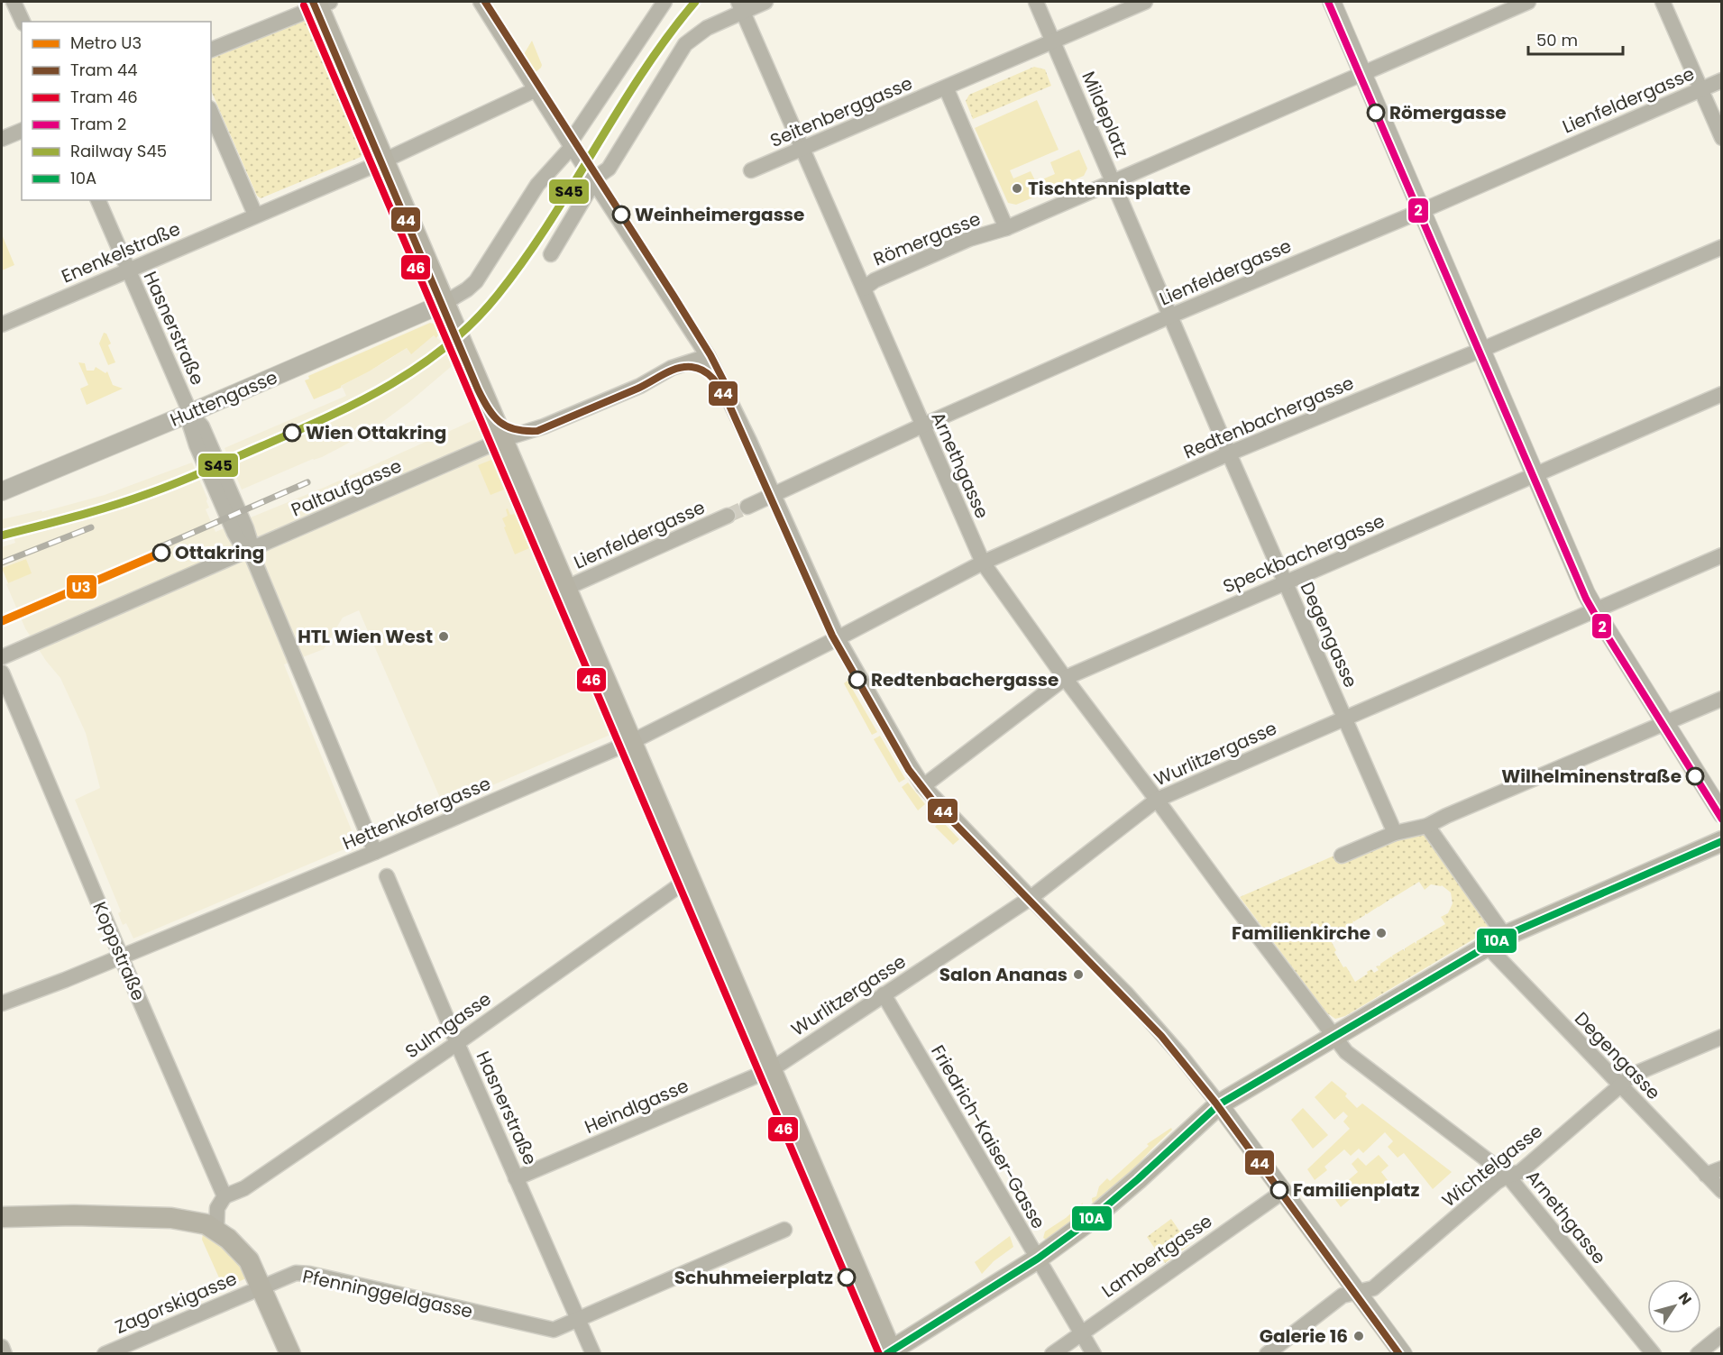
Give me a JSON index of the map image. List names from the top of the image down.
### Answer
{
  "streets": {
    "street": [
      "Lienfeldergasse",
      "Seitenberggasse",
      "Mildeplatz",
      "Römergasse",
      "Enenkelstraße",
      "Hasnerstraße",
      "Huttengasse",
      "Redtenbachergasse",
      "Arnethgasse",
      "Paltaufgasse",
      "Speckbachergasse",
      "Degengasse",
      "Wurlitzergasse",
      "Hettenkofergasse",
      "Koppstraße",
      "Sulmgasse",
      "Heindlgasse",
      "Friedrich-Kaiser-Gasse",
      "Wichtelgasse",
      "Lambertgasse",
      "Pfenninggeldgasse",
      "Zagorskigasse"
    ]
  },
  "crossings": [
    ["Lienfeldergasse", "Arnethgasse"],
    ["Lienfeldergasse", "Degengasse"],
    ["Seitenberggasse", "Arnethgasse"],
    ["Mildeplatz", "Römergasse"],
    ["Mildeplatz", "Degengasse"],
    ["Römergasse", "Arnethgasse"],
    ["Enenkelstraße", "Hasnerstraße"],
    ["Hasnerstraße", "Huttengasse"],
    ["Hasnerstraße", "Paltaufgasse"],
    ["Hasnerstraße", "Hettenkofergasse"],
    ["Hasnerstraße", "Sulmgasse"],
    ["Hasnerstraße", "Heindlgasse"],
    ["Hasnerstraße", "Pfenninggeldgasse"],
    ["Redtenbachergasse", "Arnethgasse"],
    ["Redtenbachergasse", "Degengasse"],
    ["Redtenbachergasse", "Hettenkofergasse"],
    ["Arnethgasse", "Speckbachergasse"],
    ["Arnethgasse", "Wurlitzergasse"],
    ["Arnethgasse", "Wichtelgasse"],
    ["Speckbachergasse", "Degengasse"],
    ["Degengasse", "Wurlitzergasse"],
    ["Degengasse", "Wichtelgasse"],
    ["Wurlitzergasse", "Heindlgasse"],
    ["Wurlitzergasse", "Friedrich-Kaiser-Gasse"],
    ["Hettenkofergasse", "Koppstraße"],
    ["Koppstraße", "Sulmgasse"],
    ["Friedrich-Kaiser-Gasse", "Lambertgasse"],
    ["Pfenninggeldgasse", "Zagorskigasse"]
  ],
  "places": [
    "Römergasse",
    "Tischtennisplatte",
    "Weinheimergasse",
    "Wien Ottakring",
    "Ottakring",
    "HTL Wien West",
    "Redtenbachergasse",
    "Wilhelminenstraße",
    "Familienkirche",
    "Salon Ananas",
    "Familienplatz",
    "Schuhmeierplatz",
    "Galerie 16"
  ],
  "lines": [
    "tram line 44",
    "tram line 2",
    "rail line S45",
    "tram line 46",
    "metro line U3",
    "transit line 10A"
  ],
  "legend": [
    "Metro U3",
    "Tram 44",
    "Tram 46",
    "Tram 2",
    "Railway S45",
    "10A"
  ],
  "scale_bar": "50 m",
  "north": "top right"
}
